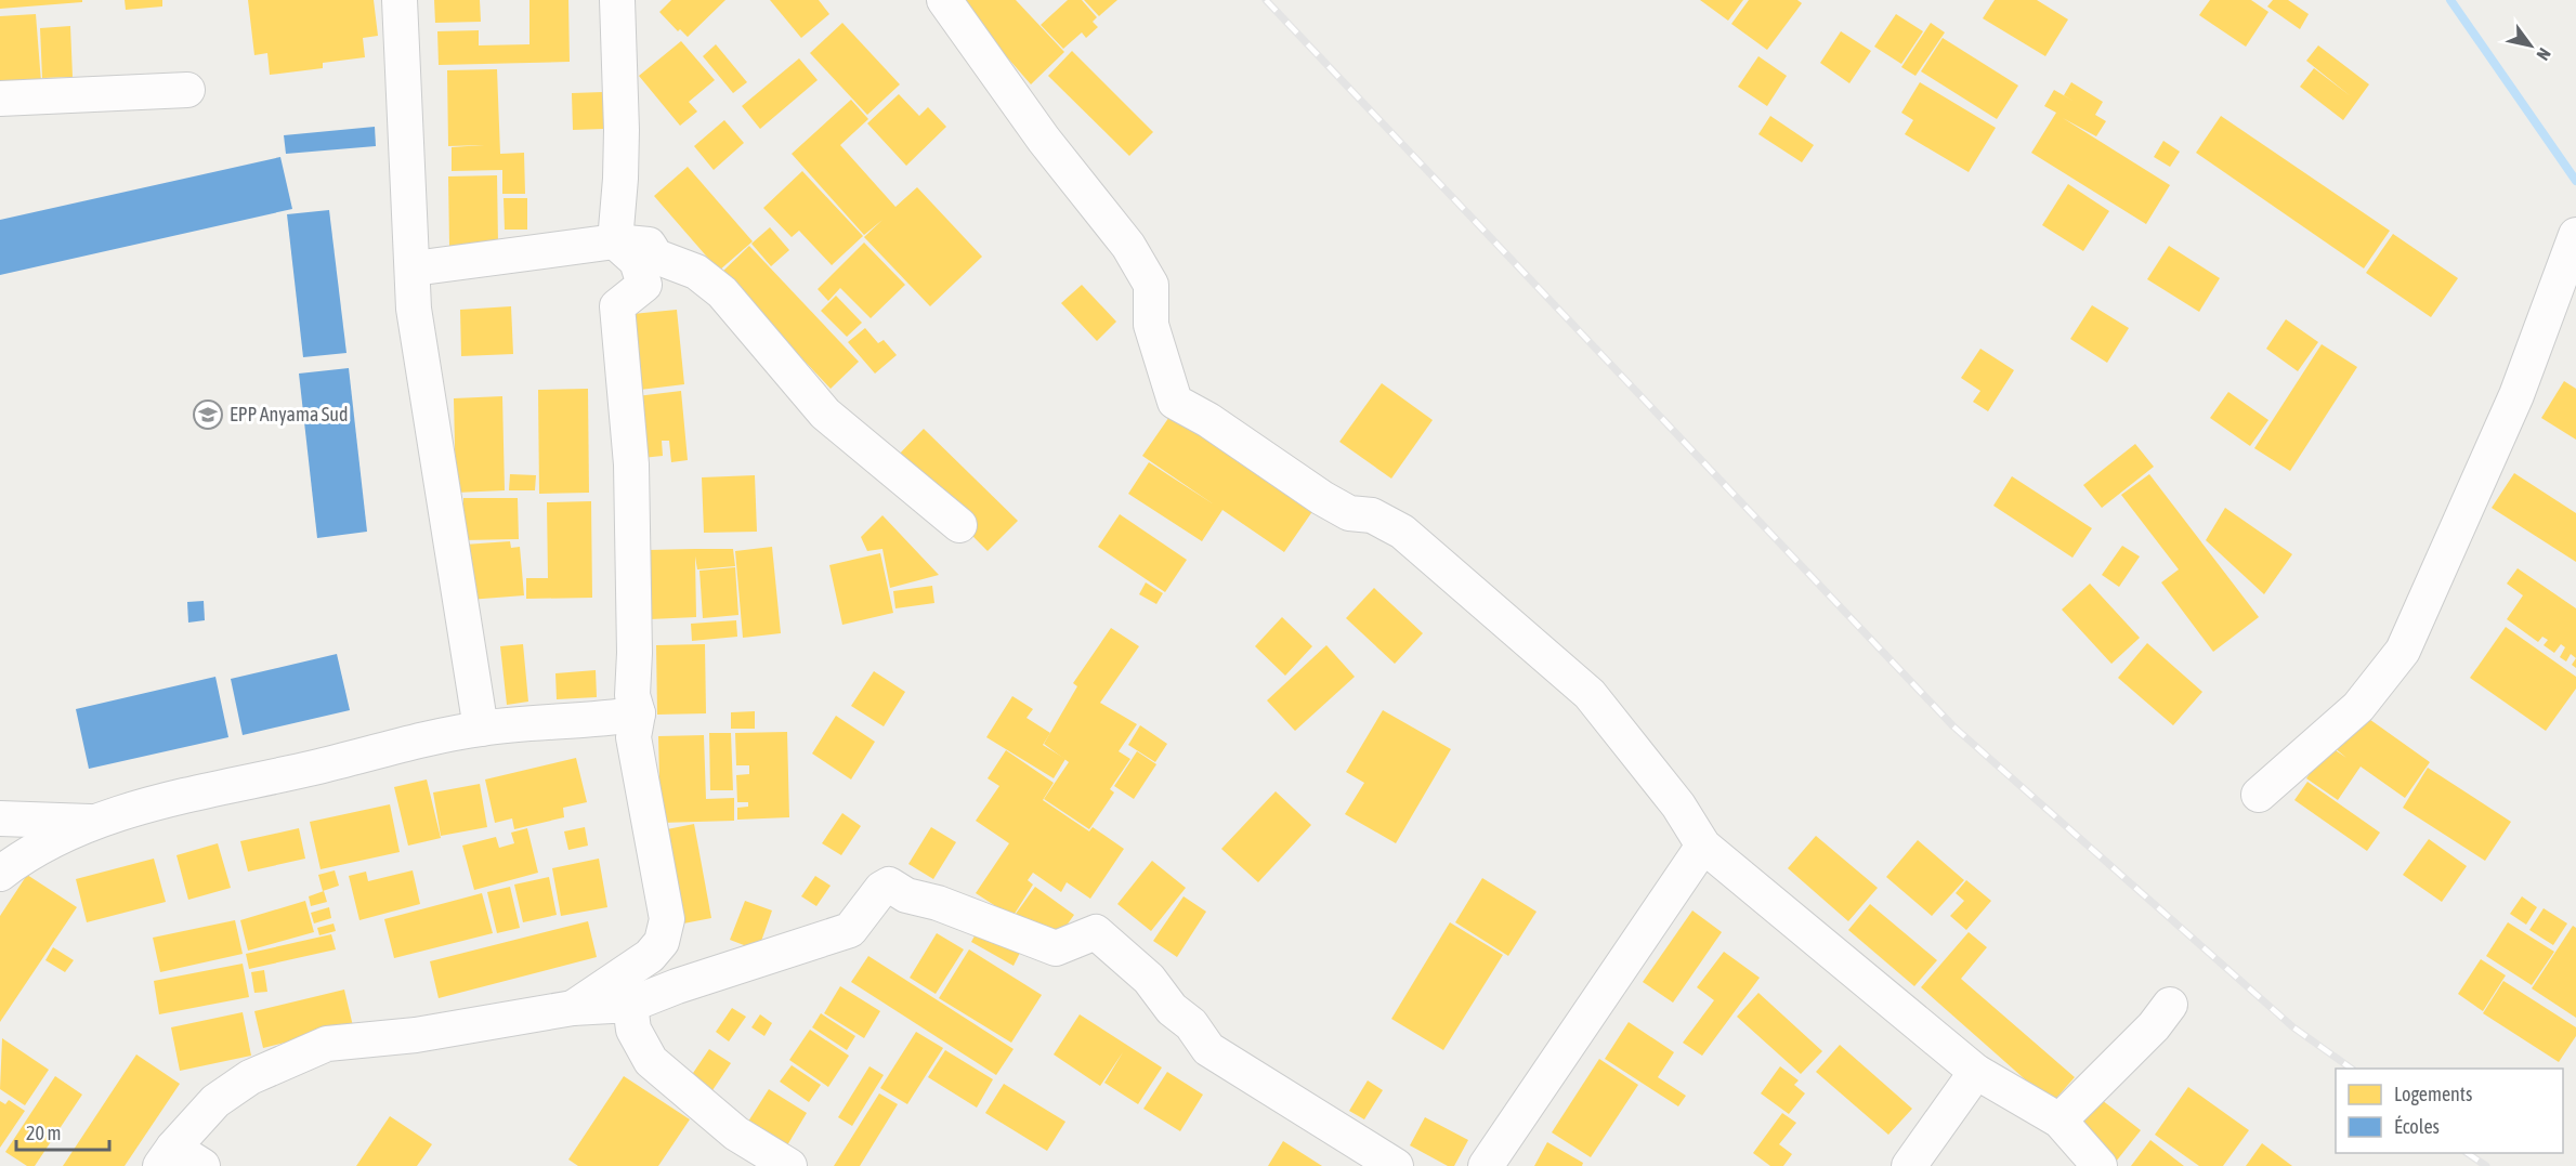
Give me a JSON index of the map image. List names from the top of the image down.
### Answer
{
  "places": {
    "school or university": ["EPP Anyama Sud"]
  },
  "legend": ["Logements", "Écoles"],
  "scale_bar": "20 m",
  "north": "bottom right"
}
